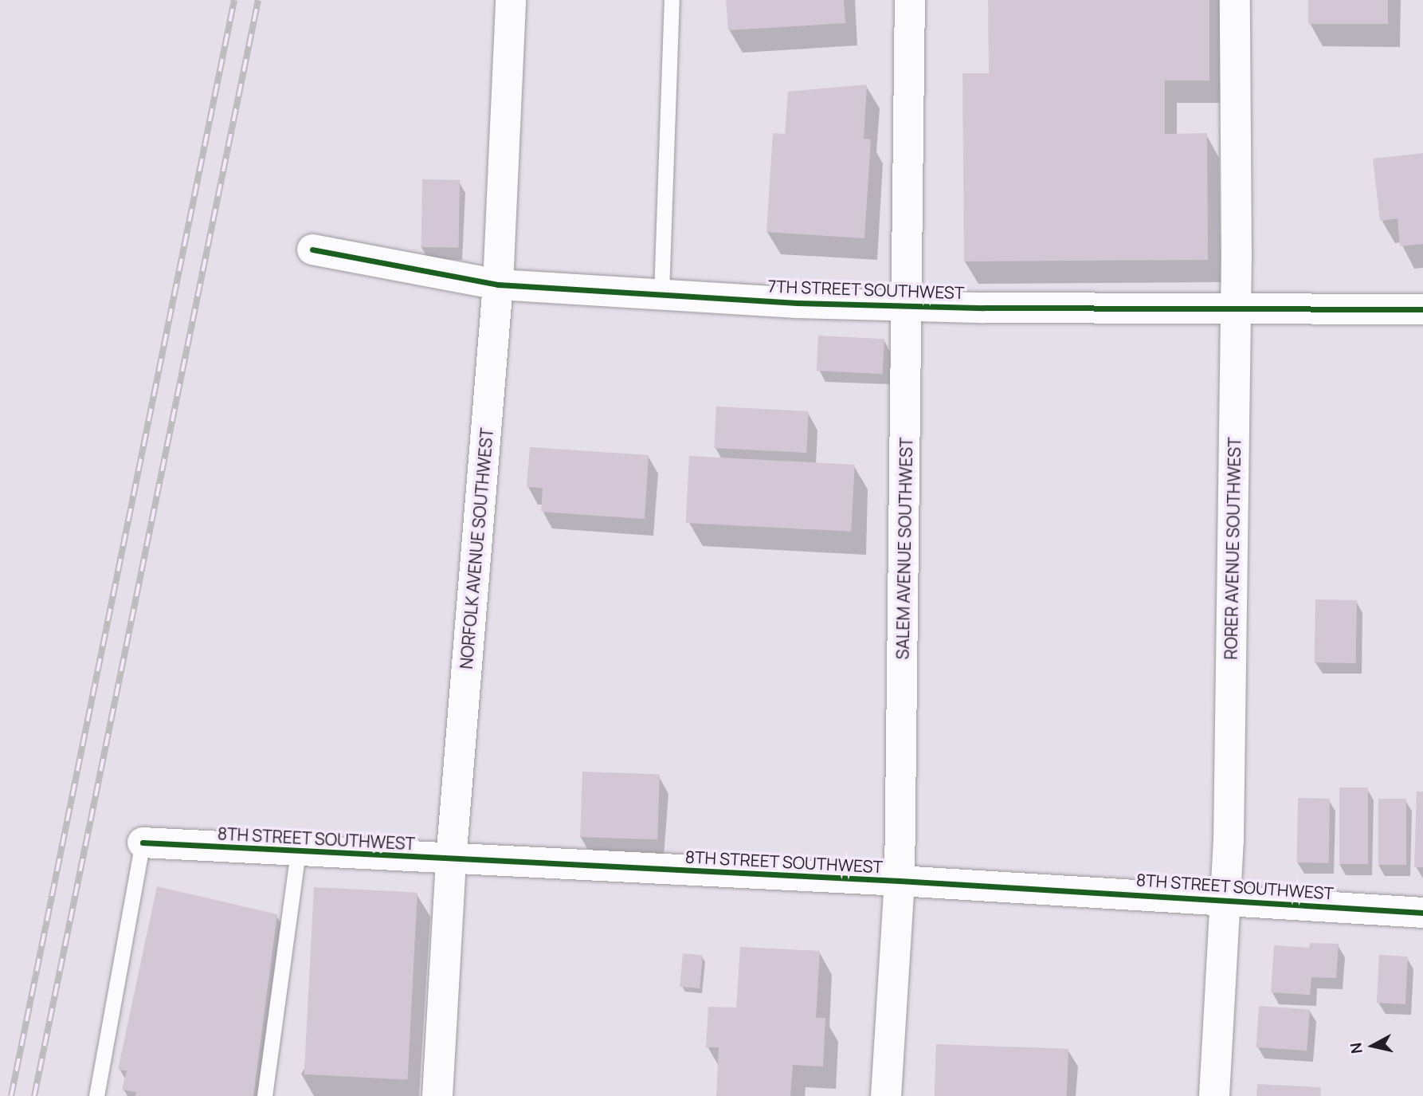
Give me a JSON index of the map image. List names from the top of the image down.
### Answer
{
  "streets": {
    "street": [
      "7TH STREET SOUTHWEST",
      "NORFOLK AVENUE SOUTHWEST",
      "SALEM AVENUE SOUTHWEST",
      "RORER AVENUE SOUTHWEST",
      "8TH STREET SOUTHWEST"
    ]
  },
  "crossings": [
    ["7TH STREET SOUTHWEST", "NORFOLK AVENUE SOUTHWEST"],
    ["7TH STREET SOUTHWEST", "SALEM AVENUE SOUTHWEST"],
    ["7TH STREET SOUTHWEST", "RORER AVENUE SOUTHWEST"],
    ["NORFOLK AVENUE SOUTHWEST", "8TH STREET SOUTHWEST"],
    ["SALEM AVENUE SOUTHWEST", "8TH STREET SOUTHWEST"],
    ["RORER AVENUE SOUTHWEST", "8TH STREET SOUTHWEST"]
  ],
  "north": "left"
}
